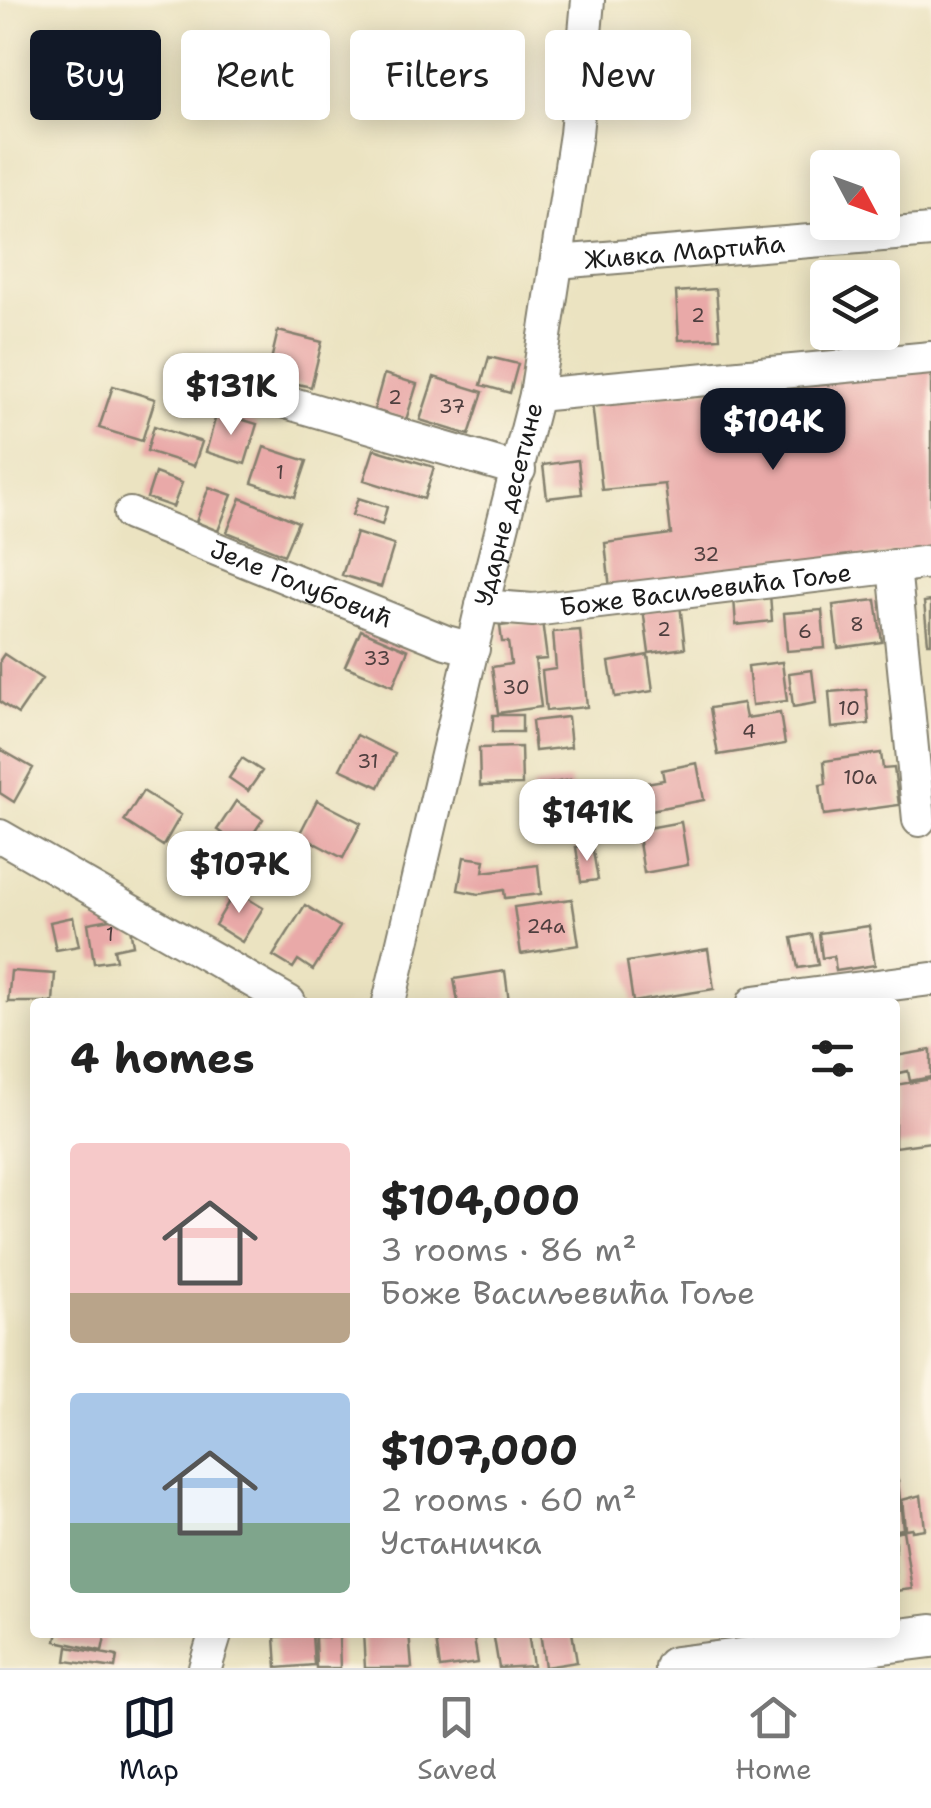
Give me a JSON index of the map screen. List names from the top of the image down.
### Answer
{
  "streets": {
    "street": [
      "Живка Мартића",
      "Ударне десетине",
      "Јеле Голубовић",
      "Боже Васиљевића Гоље"
    ]
  },
  "crossings": [
    ["Живка Мартића", "Ударне десетине"],
    ["Ударне десетине", "Јеле Голубовић"],
    ["Ударне десетине", "Боже Васиљевића Гоље"]
  ],
  "house_numbers": [
    "2",
    "2",
    "37",
    "1",
    "32",
    "8",
    "2",
    "6",
    "33",
    "30",
    "10",
    "4",
    "31",
    "10a",
    "24a",
    "1"
  ],
  "north": "bottom right",
  "page": {
    "chip": [
      "Buy",
      "Rent",
      "Filters",
      "New"
    ],
    "price": [
      "$131K",
      "$104K",
      "$141K",
      "$107K"
    ],
    "heading": "4 homes",
    "list": [
      {
        "name": "$104,000",
        "note": "3 rooms · 86 m² · Боже Васиљевића Гоље"
      },
      {
        "name": "$107,000",
        "note": "2 rooms · 60 m² · Устаничка"
      }
    ],
    "tabs": ["Map", "Saved", "Home"]
  }
}
